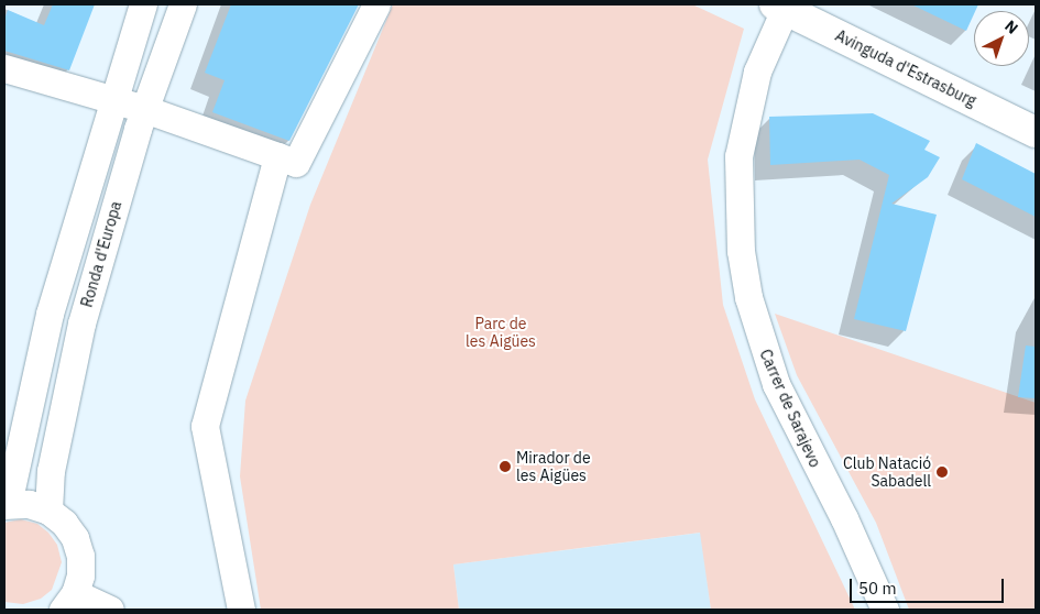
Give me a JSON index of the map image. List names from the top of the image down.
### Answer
{
  "streets": {
    "main road": ["Avinguda d'Estrasburg"],
    "street": ["Ronda d'Europa", "Carrer de Sarajevo"]
  },
  "crossings": [
    ["Avinguda d'Estrasburg", "Carrer de Sarajevo"]
  ],
  "parks": ["Parc de les Aigües"],
  "places": ["Mirador de les Aigües", "Club Natació Sabadell"],
  "scale_bar": "50 m",
  "north": "top right"
}
